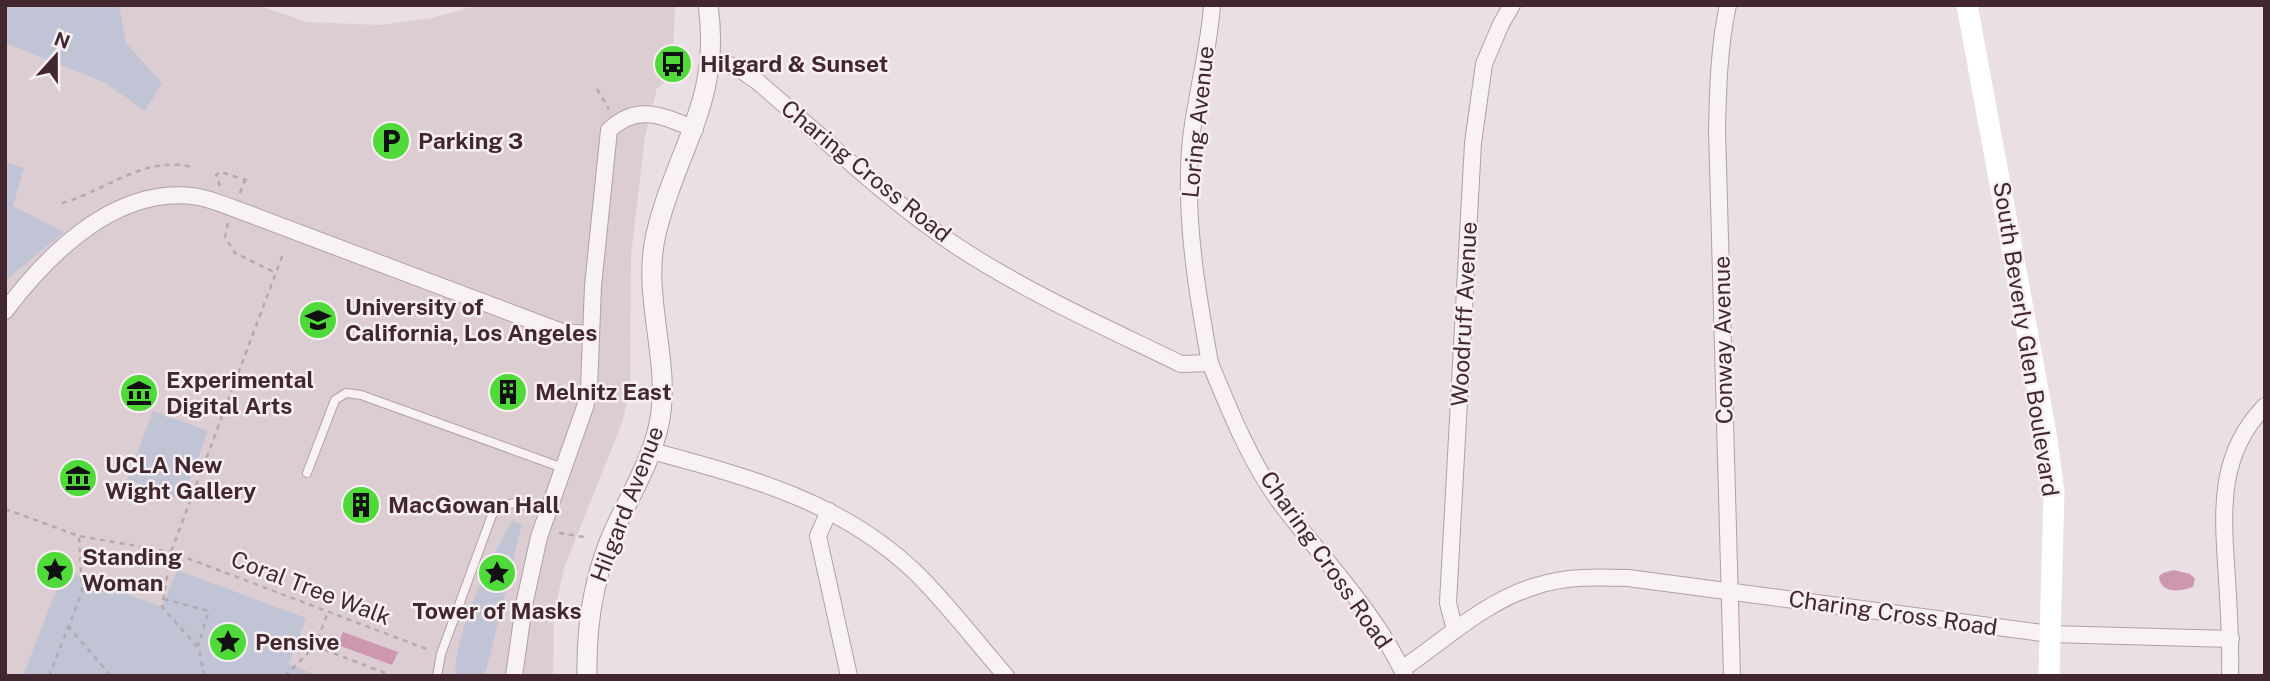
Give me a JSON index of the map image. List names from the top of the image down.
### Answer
{
  "streets": {
    "main road": ["South Beverly Glen Boulevard"],
    "street": [
      "Loring Avenue",
      "Charing Cross Road",
      "Woodruff Avenue",
      "Conway Avenue",
      "Hilgard Avenue"
    ],
    "path": ["Coral Tree Walk"]
  },
  "crossings": [
    ["Loring Avenue", "Charing Cross Road"],
    ["Charing Cross Road", "Woodruff Avenue"],
    ["Charing Cross Road", "South Beverly Glen Boulevard"],
    ["Charing Cross Road", "Conway Avenue"],
    ["Charing Cross Road", "Hilgard Avenue"]
  ],
  "places": {
    "bus stop": ["Hilgard & Sunset"],
    "parking": ["Parking 3"],
    "school or university": ["University of California, Los Angeles"],
    "building": ["Melnitz East", "MacGowan Hall"],
    "museum": ["Experimental Digital Arts", "UCLA New Wight Gallery"],
    "place": ["Standing Woman", "Tower of Masks", "Pensive"]
  },
  "north": "top"
}
